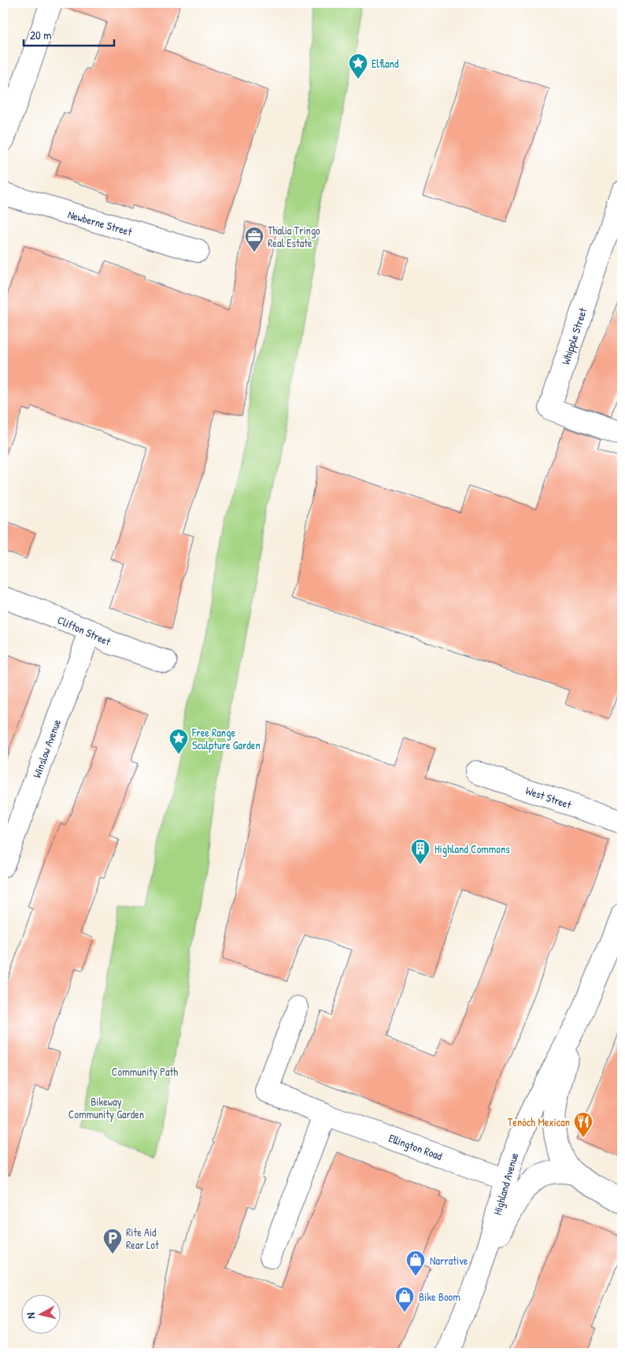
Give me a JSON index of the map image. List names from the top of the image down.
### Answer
{
  "streets": {
    "street": [
      "Newberne Street",
      "Whipple Street",
      "Clifton Street",
      "Winslow Avenue",
      "West Street",
      "Ellington Road",
      "Highland Avenue"
    ]
  },
  "crossings": [
    ["Clifton Street", "Winslow Avenue"],
    ["Ellington Road", "Highland Avenue"]
  ],
  "parks": ["Community Path", "Bikeway Community Garden"],
  "places": {
    "place": ["Elfland", "Free Range Sculpture Garden"],
    "office": ["Thalia Tringo Real Estate"],
    "building": ["Highland Commons"],
    "restaurant": ["Tenóch Mexican"],
    "parking": ["Rite Aid Rear Lot"],
    "shop": ["Narrative", "Bike Boom"]
  },
  "scale_bar": "20 m",
  "north": "left"
}
